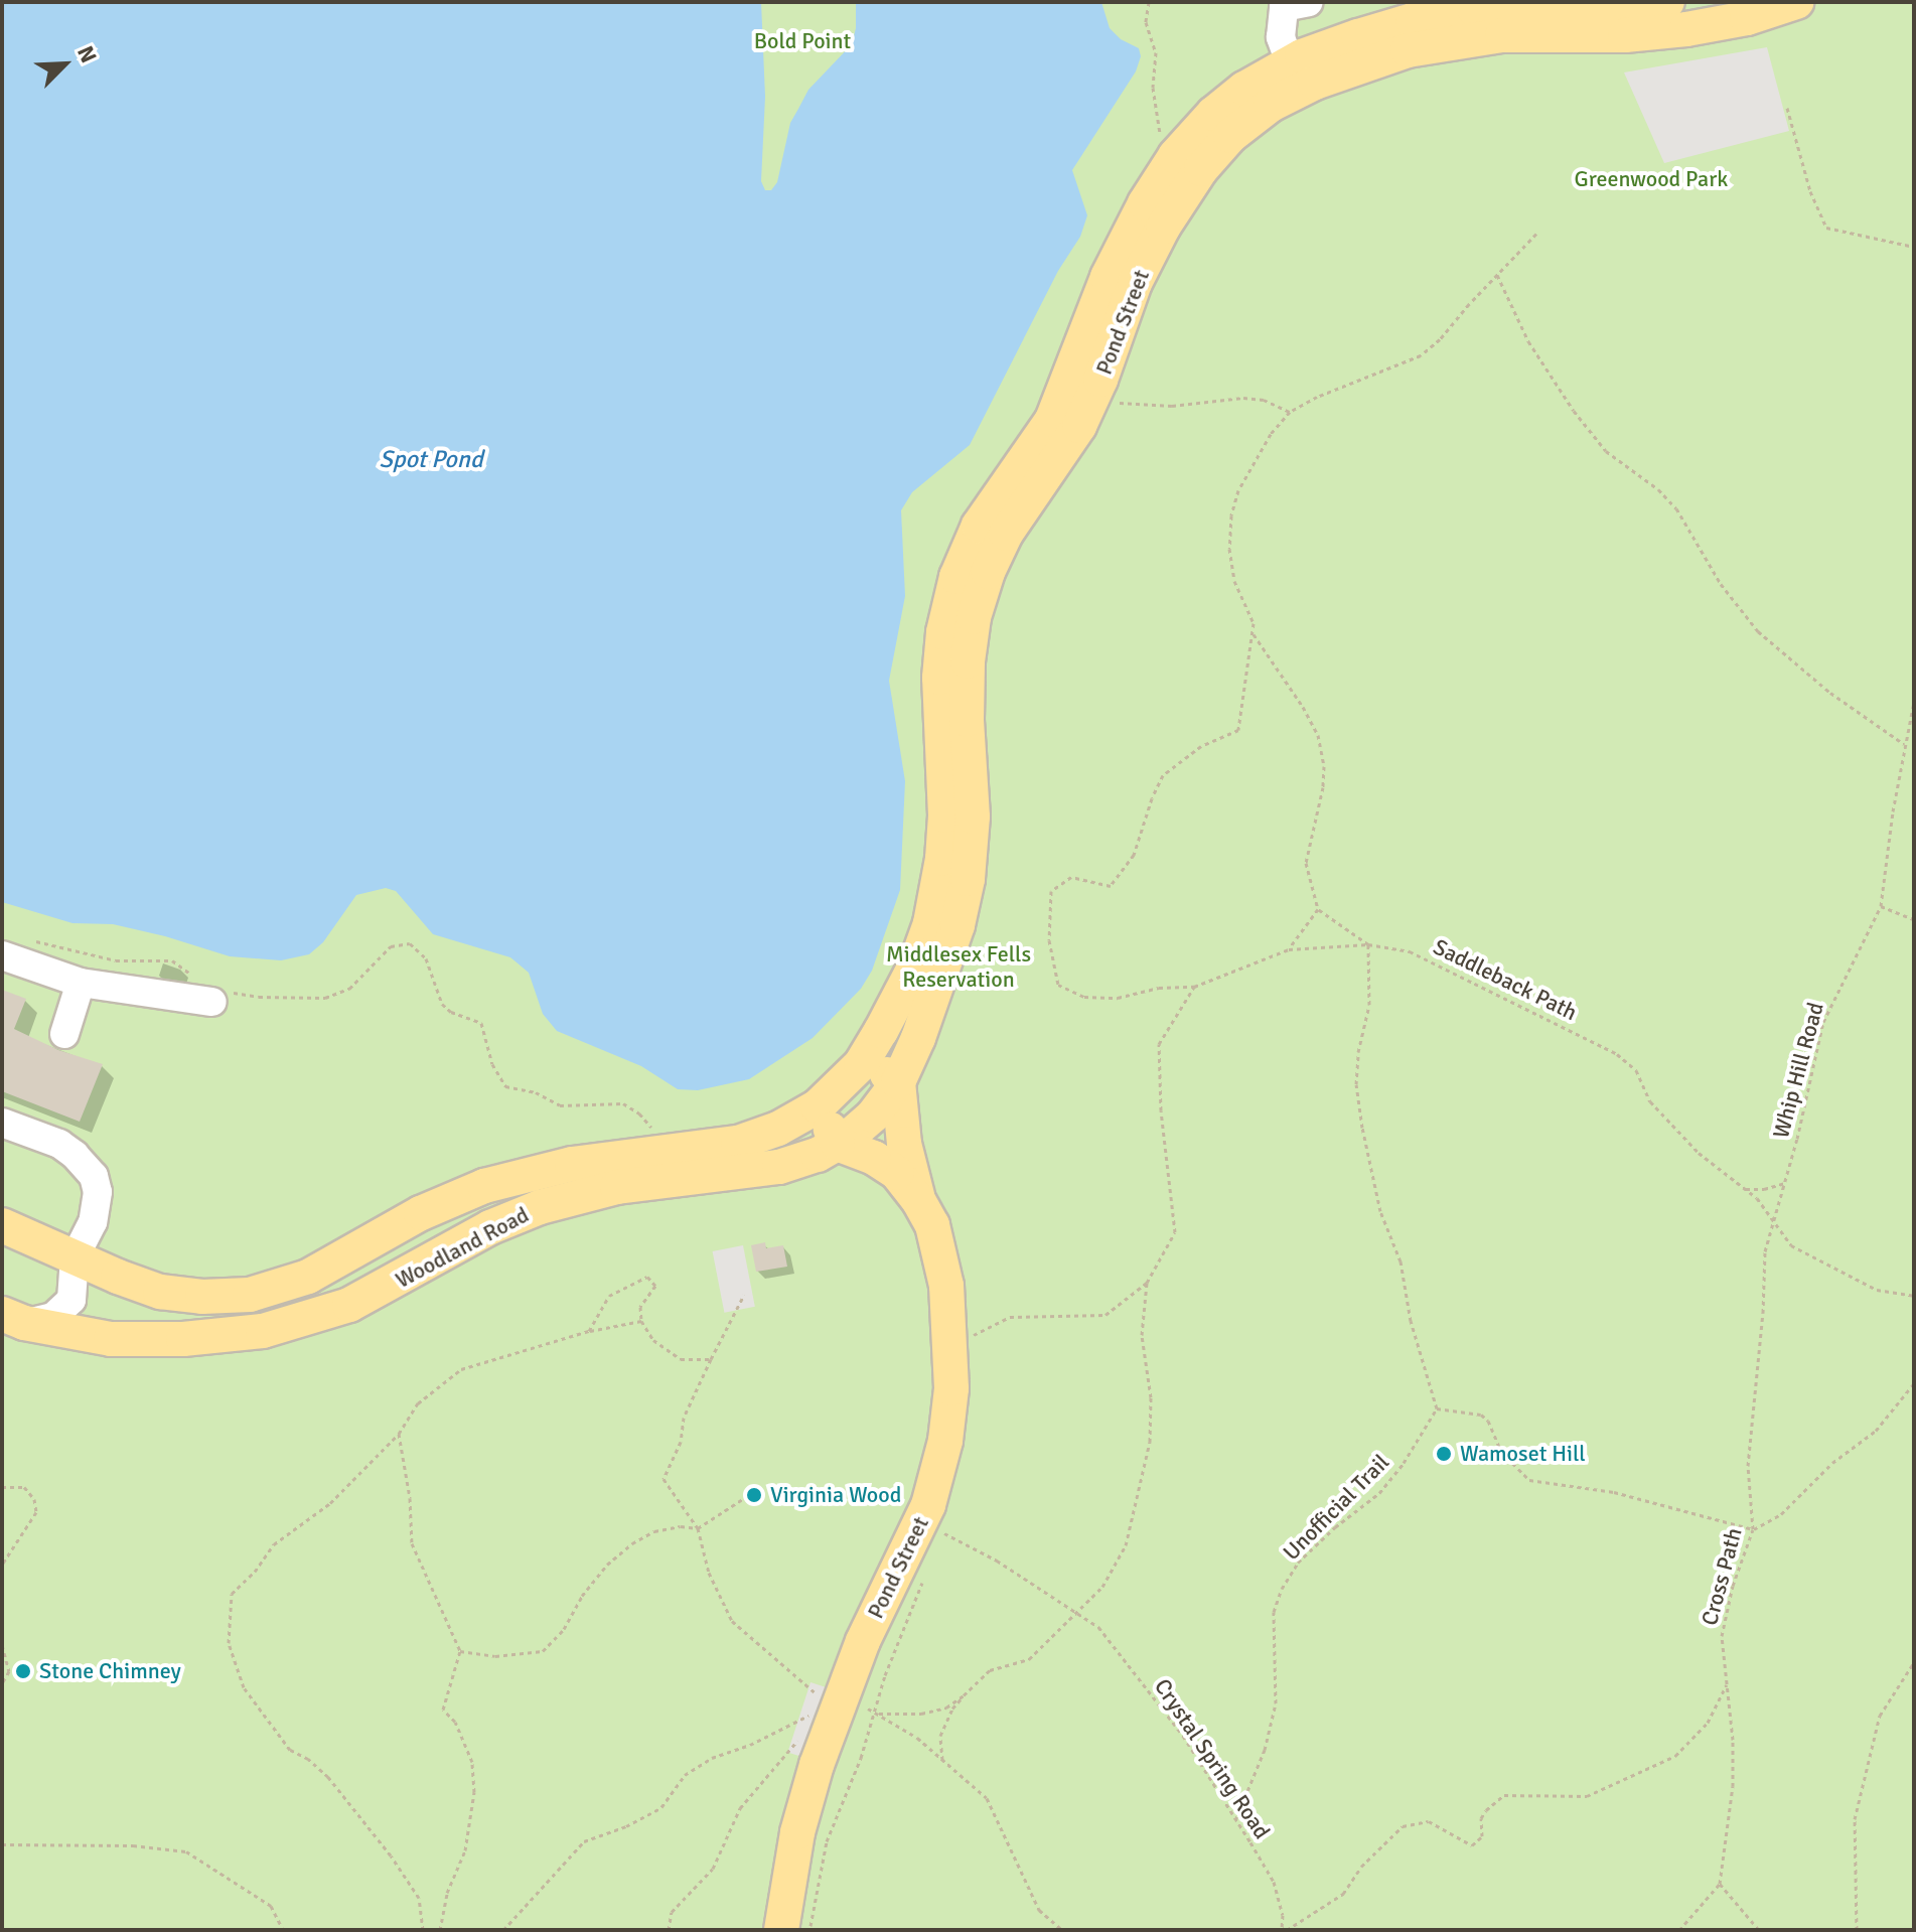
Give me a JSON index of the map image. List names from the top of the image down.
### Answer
{
  "streets": {
    "main road": ["Pond Street", "Woodland Road"],
    "path": [
      "Saddleback Path",
      "Whip Hill Road",
      "Unofficial Trail",
      "Cross Path",
      "Crystal Spring Road"
    ]
  },
  "crossings": [
    ["Pond Street", "Woodland Road"],
    ["Pond Street", "Crystal Spring Road"],
    ["Saddleback Path", "Whip Hill Road"],
    ["Saddleback Path", "Cross Path"],
    ["Whip Hill Road", "Cross Path"],
    ["Unofficial Trail", "Crystal Spring Road"]
  ],
  "water": ["Spot Pond"],
  "parks": ["Bold Point", "Greenwood Park", "Middlesex Fells Reservation"],
  "places": ["Wamoset Hill", "Virginia Wood", "Stone Chimney"],
  "north": "top right"
}
